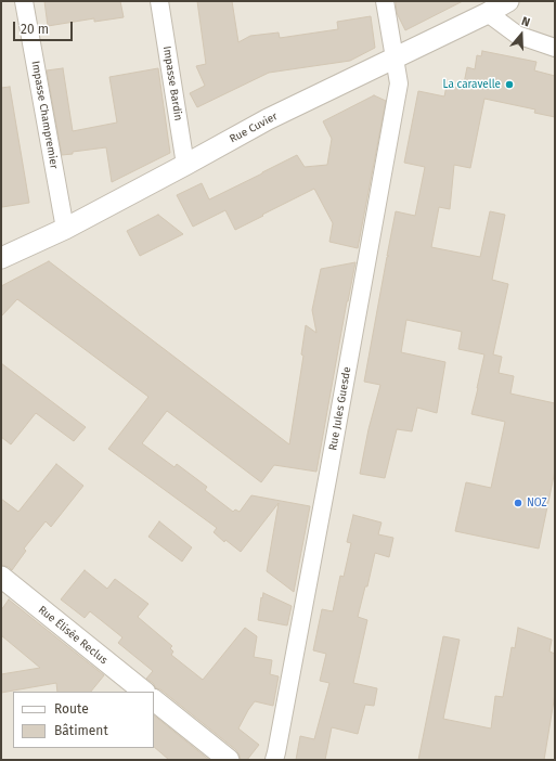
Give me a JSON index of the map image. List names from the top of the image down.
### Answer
{
  "streets": {
    "street": [
      "Impasse Bardin",
      "Impasse Champremier",
      "Rue Cuvier",
      "Rue Jules Guesde",
      "Rue Élisée Reclus"
    ]
  },
  "crossings": [
    ["Impasse Bardin", "Rue Cuvier"],
    ["Impasse Champremier", "Rue Cuvier"],
    ["Rue Cuvier", "Rue Jules Guesde"]
  ],
  "places": ["La caravelle", "NOZ"],
  "legend": ["Route", "Bâtiment"],
  "scale_bar": "20 m",
  "north": "top"
}
